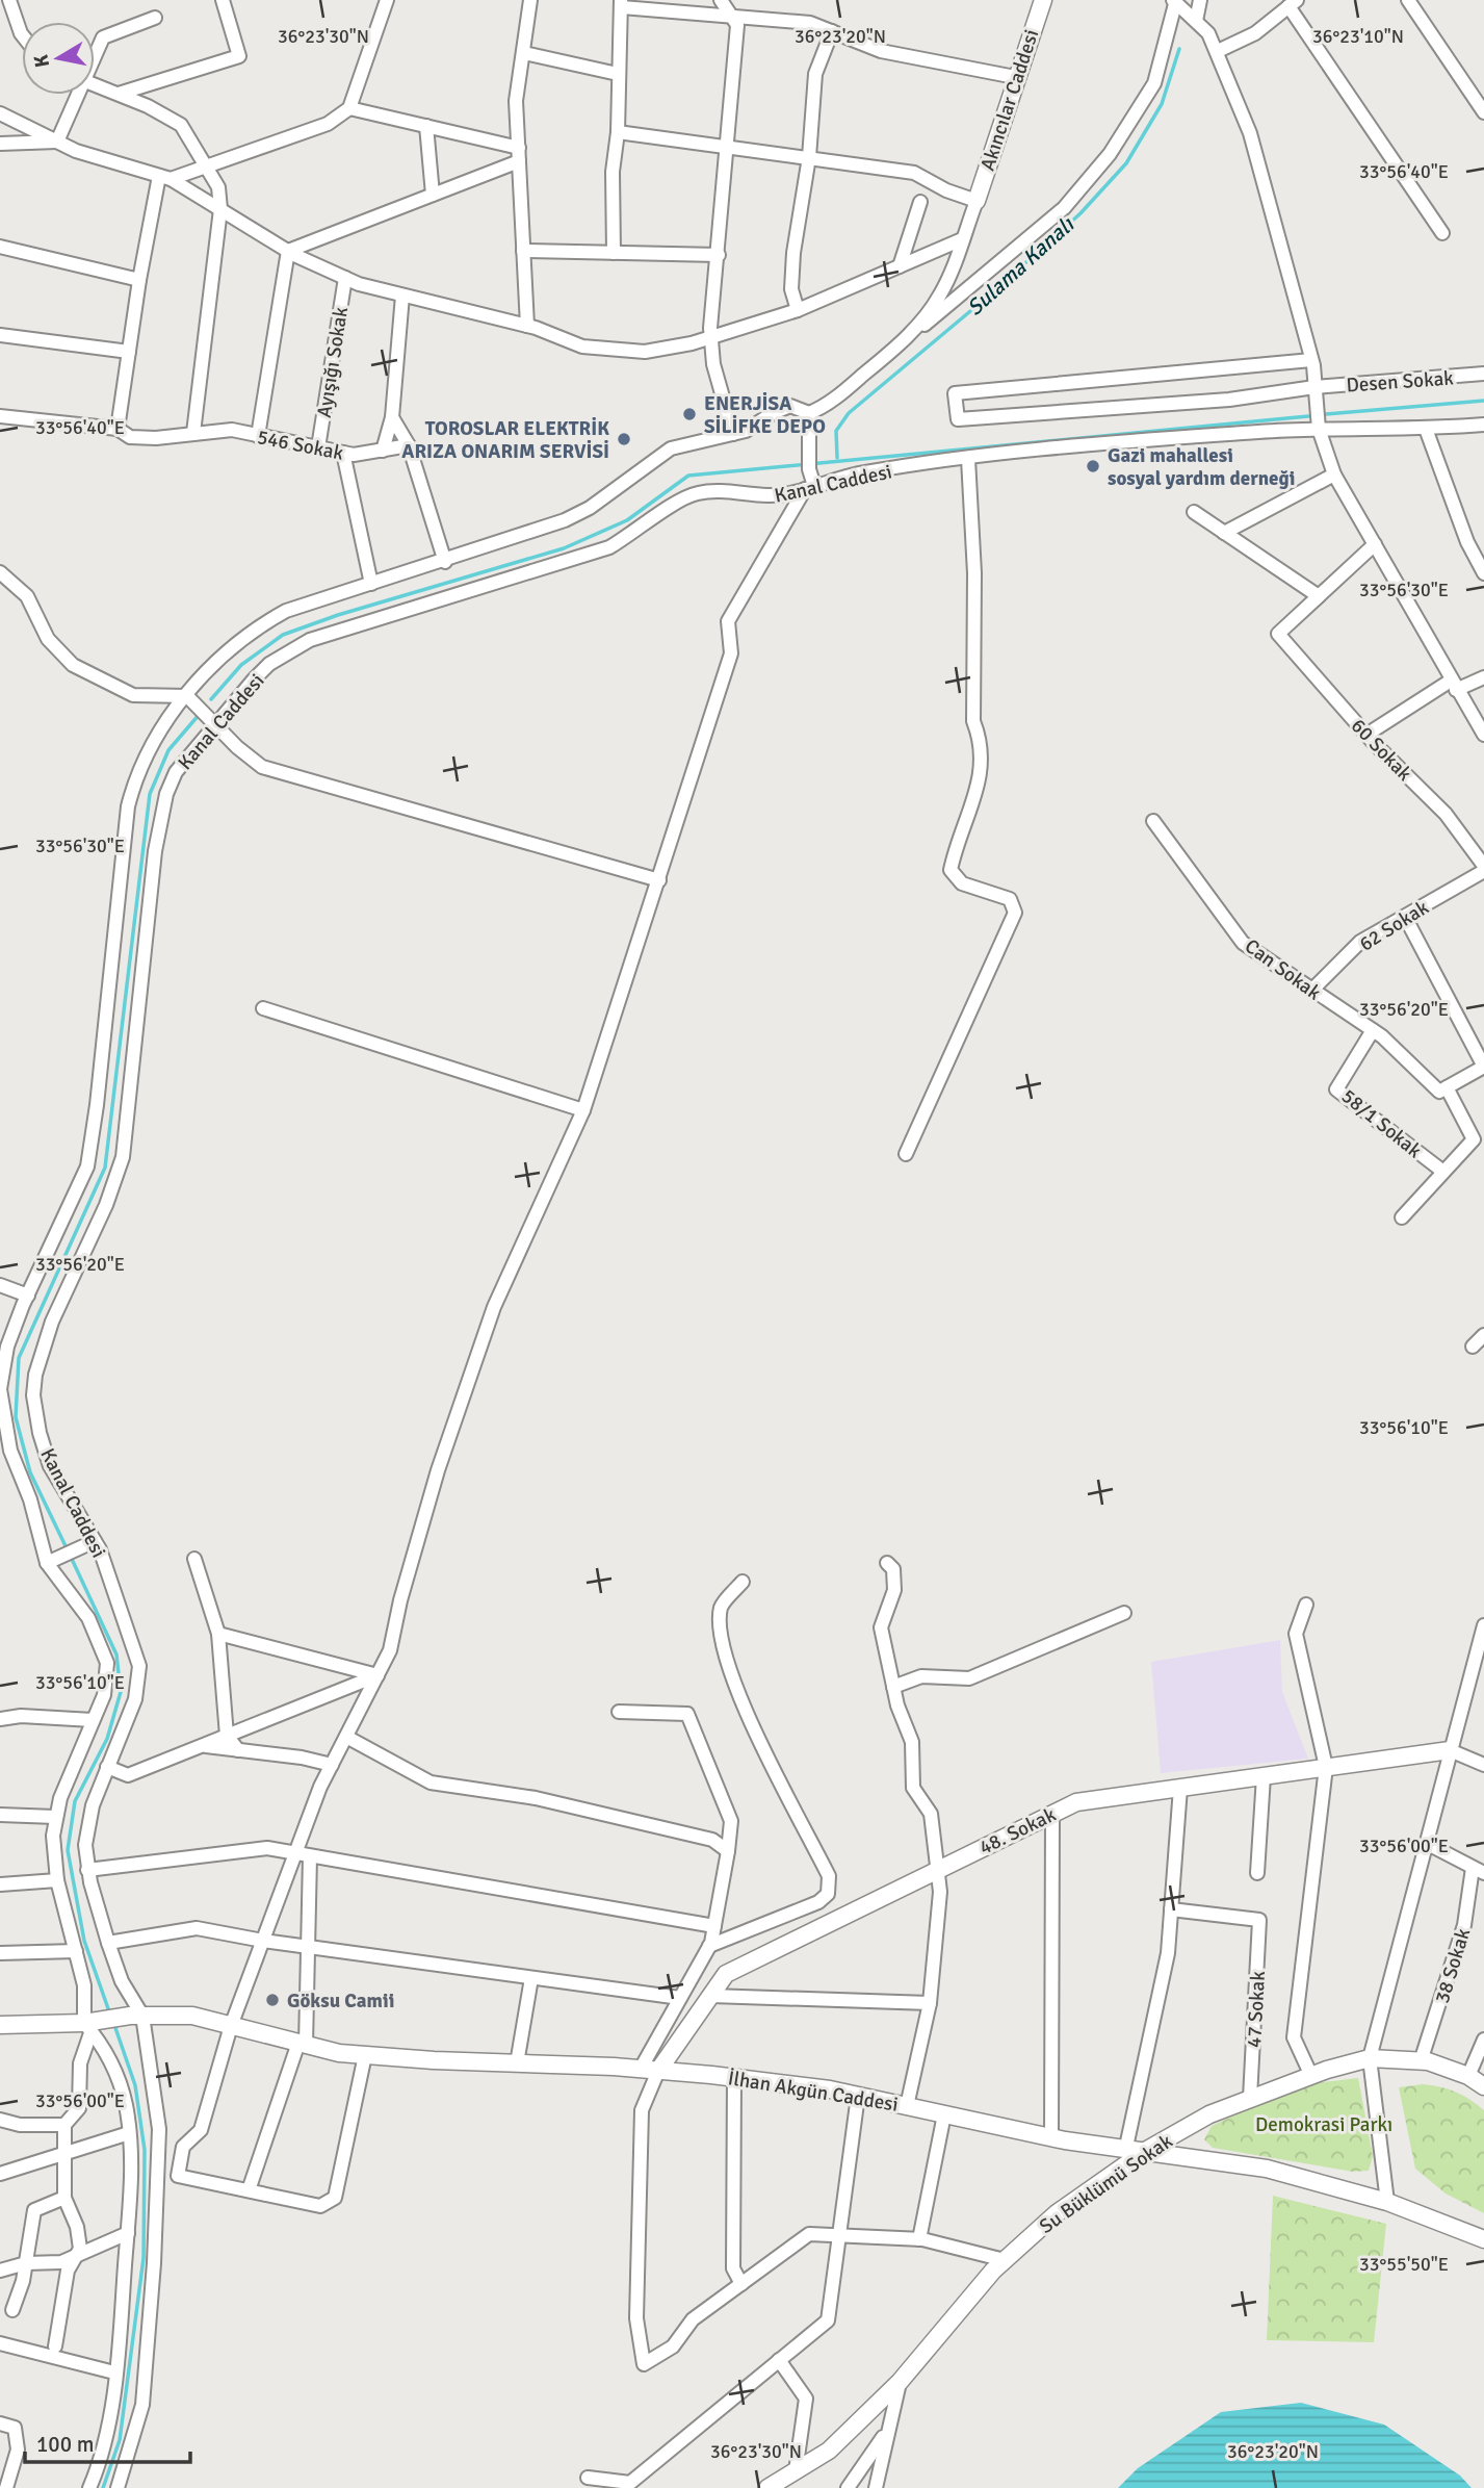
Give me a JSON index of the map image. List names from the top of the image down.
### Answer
{
  "streets": {
    "main road": [
      "Akıncılar Caddesi",
      "48. Sokak",
      "İlhan Akgün Caddesi",
      "Su Büklümü Sokak"
    ],
    "street": [
      "Ayışığı Sokak",
      "Desen Sokak",
      "546 Sokak",
      "Kanal Caddesi",
      "60 Sokak",
      "62 Sokak",
      "Can Sokak",
      "58/1 Sokak",
      "38 Sokak",
      "47 Sokak"
    ]
  },
  "crossings": [
    ["Ayışığı Sokak", "546 Sokak"],
    ["Kanal Caddesi", "İlhan Akgün Caddesi"],
    ["60 Sokak", "62 Sokak"],
    ["62 Sokak", "Can Sokak"],
    ["Can Sokak", "58/1 Sokak"],
    ["48. Sokak", "İlhan Akgün Caddesi"],
    ["38 Sokak", "Su Büklümü Sokak"],
    ["47 Sokak", "Su Büklümü Sokak"],
    ["İlhan Akgün Caddesi", "Su Büklümü Sokak"]
  ],
  "water": ["Sulama Kanalı"],
  "parks": ["Demokrasi Parkı"],
  "places": [
    "ENERJİSA SİLİFKE DEPO",
    "TOROSLAR ELEKTRİK ARIZA ONARIM SERVİSİ",
    "Gazi mahallesi sosyal yardım derneği",
    "Göksu Camii"
  ],
  "scale_bar": "100 m",
  "north": "left",
  "coordinates": [
    "36°23'30\"N",
    "36°23'20\"N",
    "36°23'10\"N",
    "33°56'40\"E",
    "33°56'30\"E",
    "33°56'20\"E",
    "33°56'10\"E",
    "33°56'00\"E",
    "33°55'50\"E"
  ]
}
